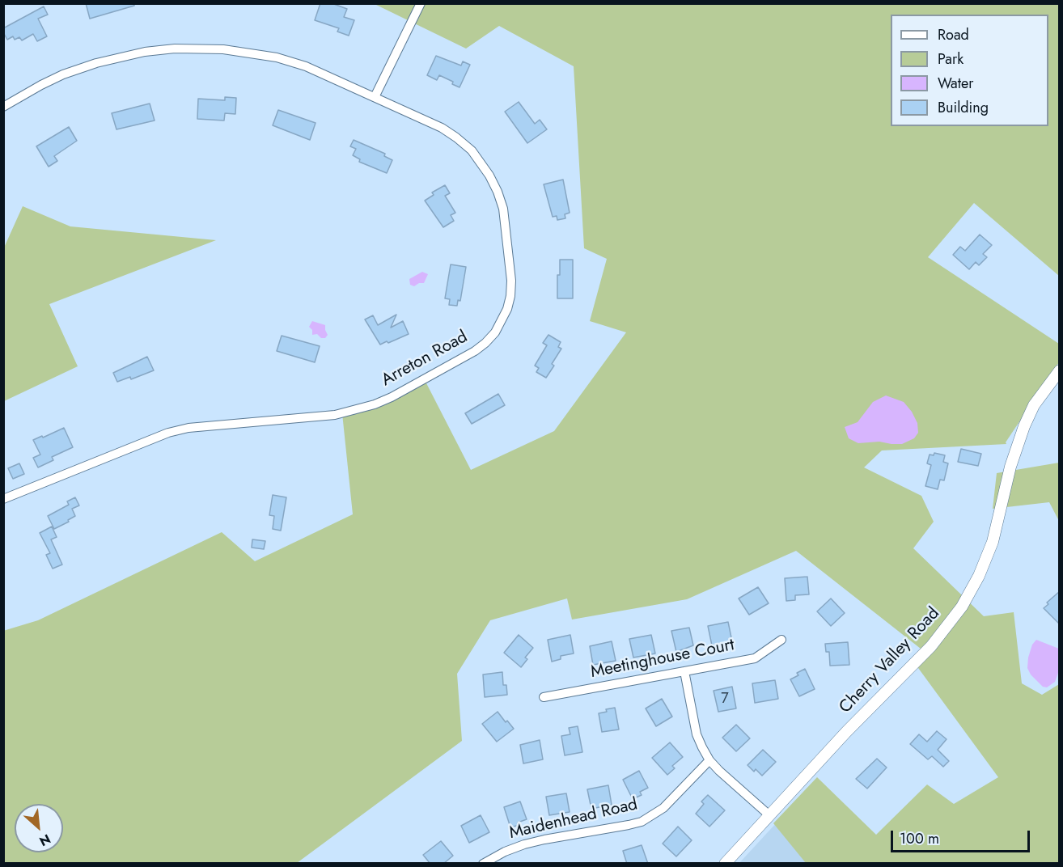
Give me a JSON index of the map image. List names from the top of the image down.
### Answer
{
  "streets": {
    "street": [
      "Arreton Road",
      "Meetinghouse Court",
      "Cherry Valley Road",
      "Maidenhead Road"
    ]
  },
  "house_numbers": ["7"],
  "legend": [
    "Road",
    "Park",
    "Water",
    "Building"
  ],
  "scale_bar": "100 m",
  "north": "bottom right"
}
